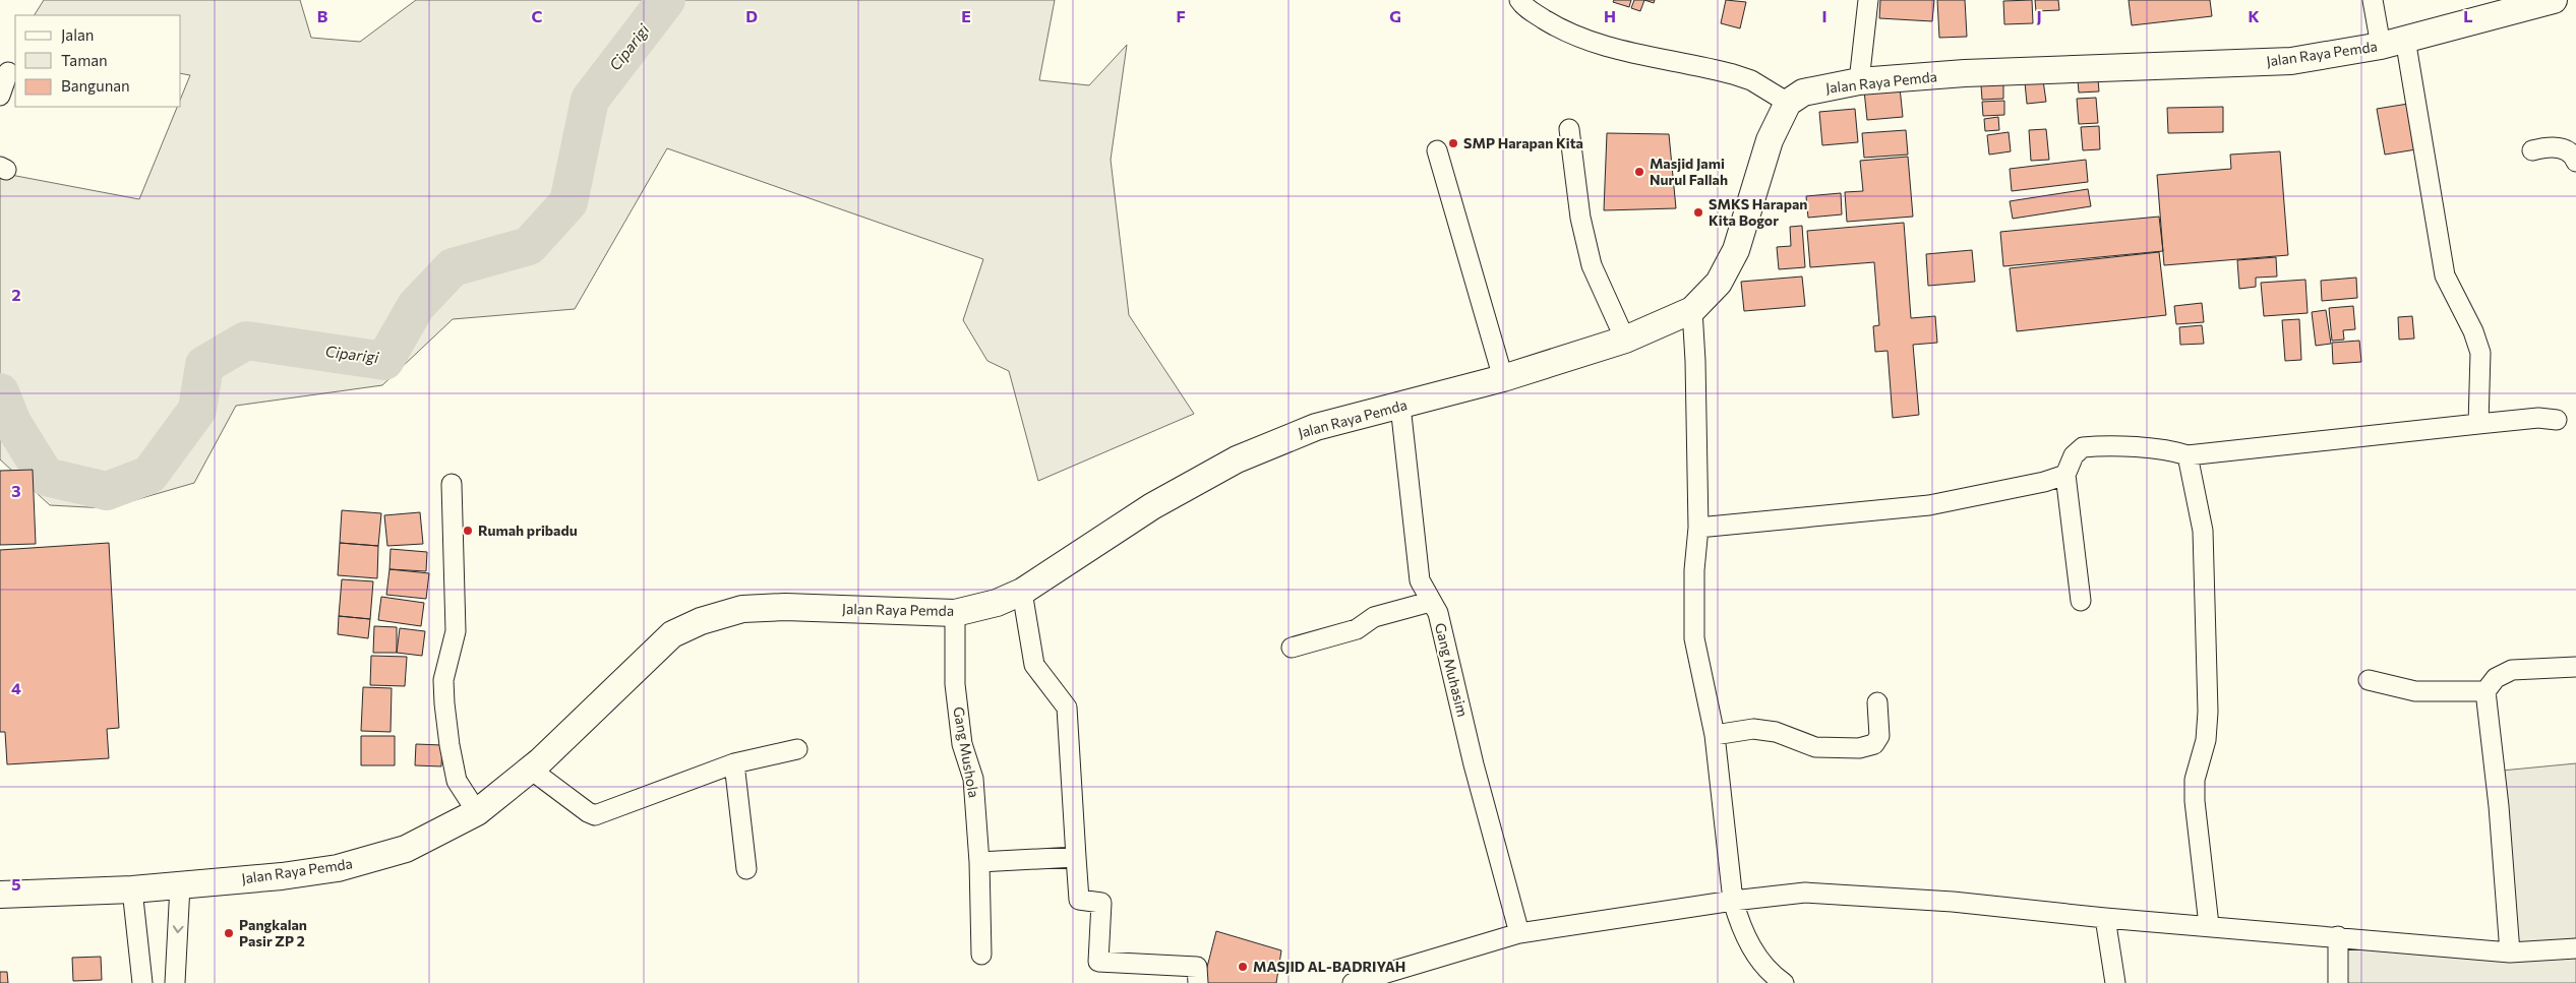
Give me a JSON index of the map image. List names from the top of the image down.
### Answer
{
  "streets": {
    "main road": ["Jalan Raya Pemda"],
    "street": ["Gang Muhasim", "Gang Mushola"]
  },
  "crossings": [
    ["Jalan Raya Pemda", "Gang Muhasim"],
    ["Jalan Raya Pemda", "Gang Mushola"]
  ],
  "water": ["Ciparigi"],
  "places": [
    "SMP Harapan Kita",
    "Masjid Jami Nurul Fallah",
    "SMKS Harapan Kita Bogor",
    "Rumah pribadu",
    "Pangkalan Pasir ZP 2",
    "MASJID AL-BADRIYAH"
  ],
  "legend": ["Jalan", "Taman", "Bangunan"],
  "grid": {
    "columns": [
      "B",
      "C",
      "D",
      "E",
      "F",
      "G",
      "H",
      "I",
      "J",
      "K",
      "L"
    ],
    "rows": [
      "2",
      "3",
      "4",
      "5"
    ]
  }
}
